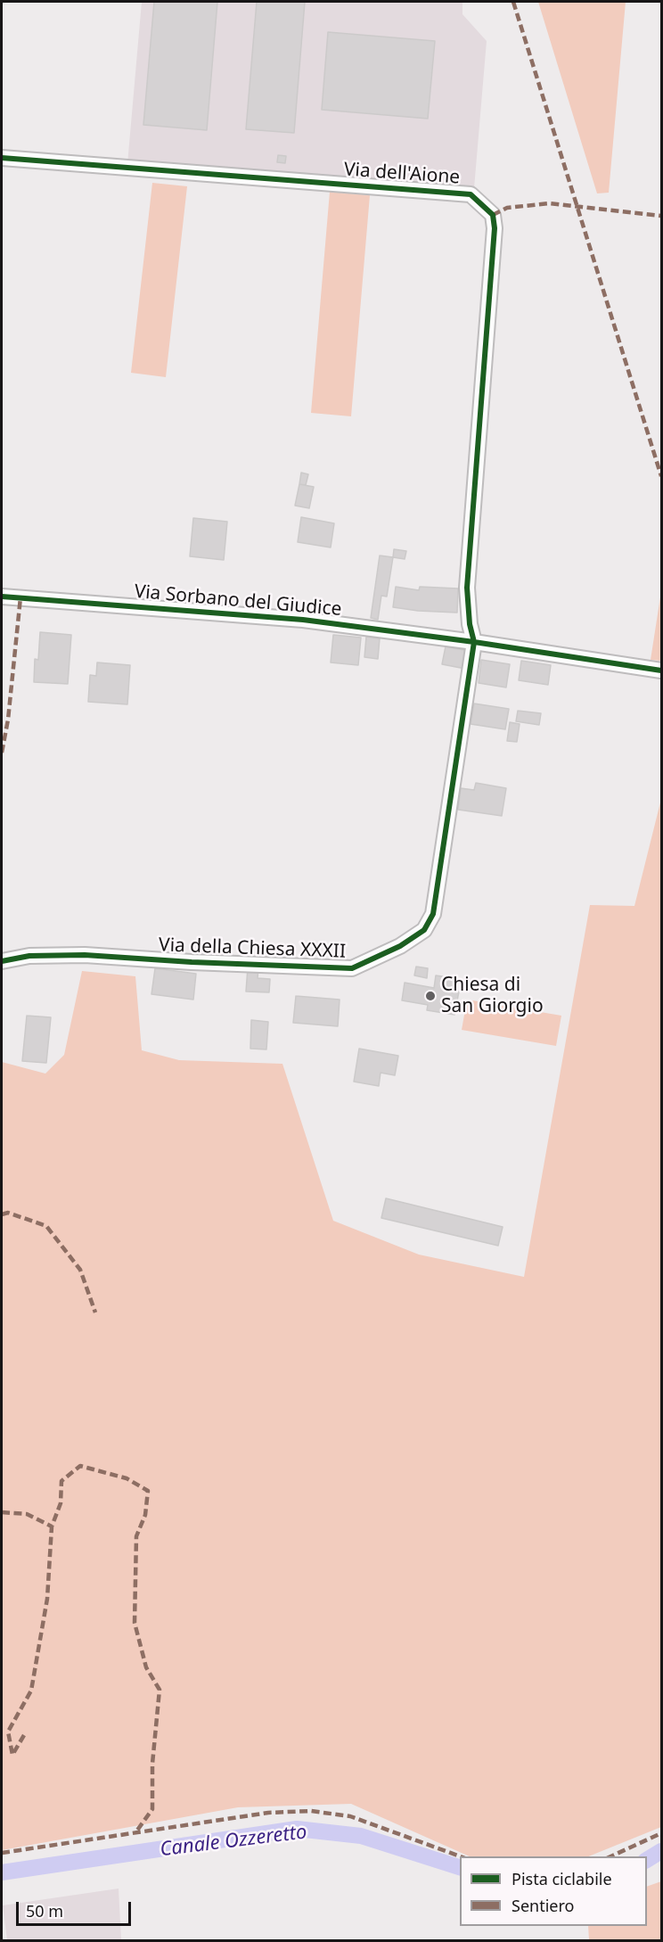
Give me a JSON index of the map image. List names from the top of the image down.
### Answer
{
  "streets": {
    "street": ["Via dell'Aione", "Via Sorbano del Giudice", "Via della Chiesa XXXII"]
  },
  "crossings": [
    ["Via dell'Aione", "Via Sorbano del Giudice"],
    ["Via dell'Aione", "Via della Chiesa XXXII"],
    ["Via Sorbano del Giudice", "Via della Chiesa XXXII"]
  ],
  "water": ["Canale Ozzeretto"],
  "places": ["Chiesa di San Giorgio"],
  "legend": ["Pista ciclabile", "Sentiero"],
  "scale_bar": "50 m"
}
